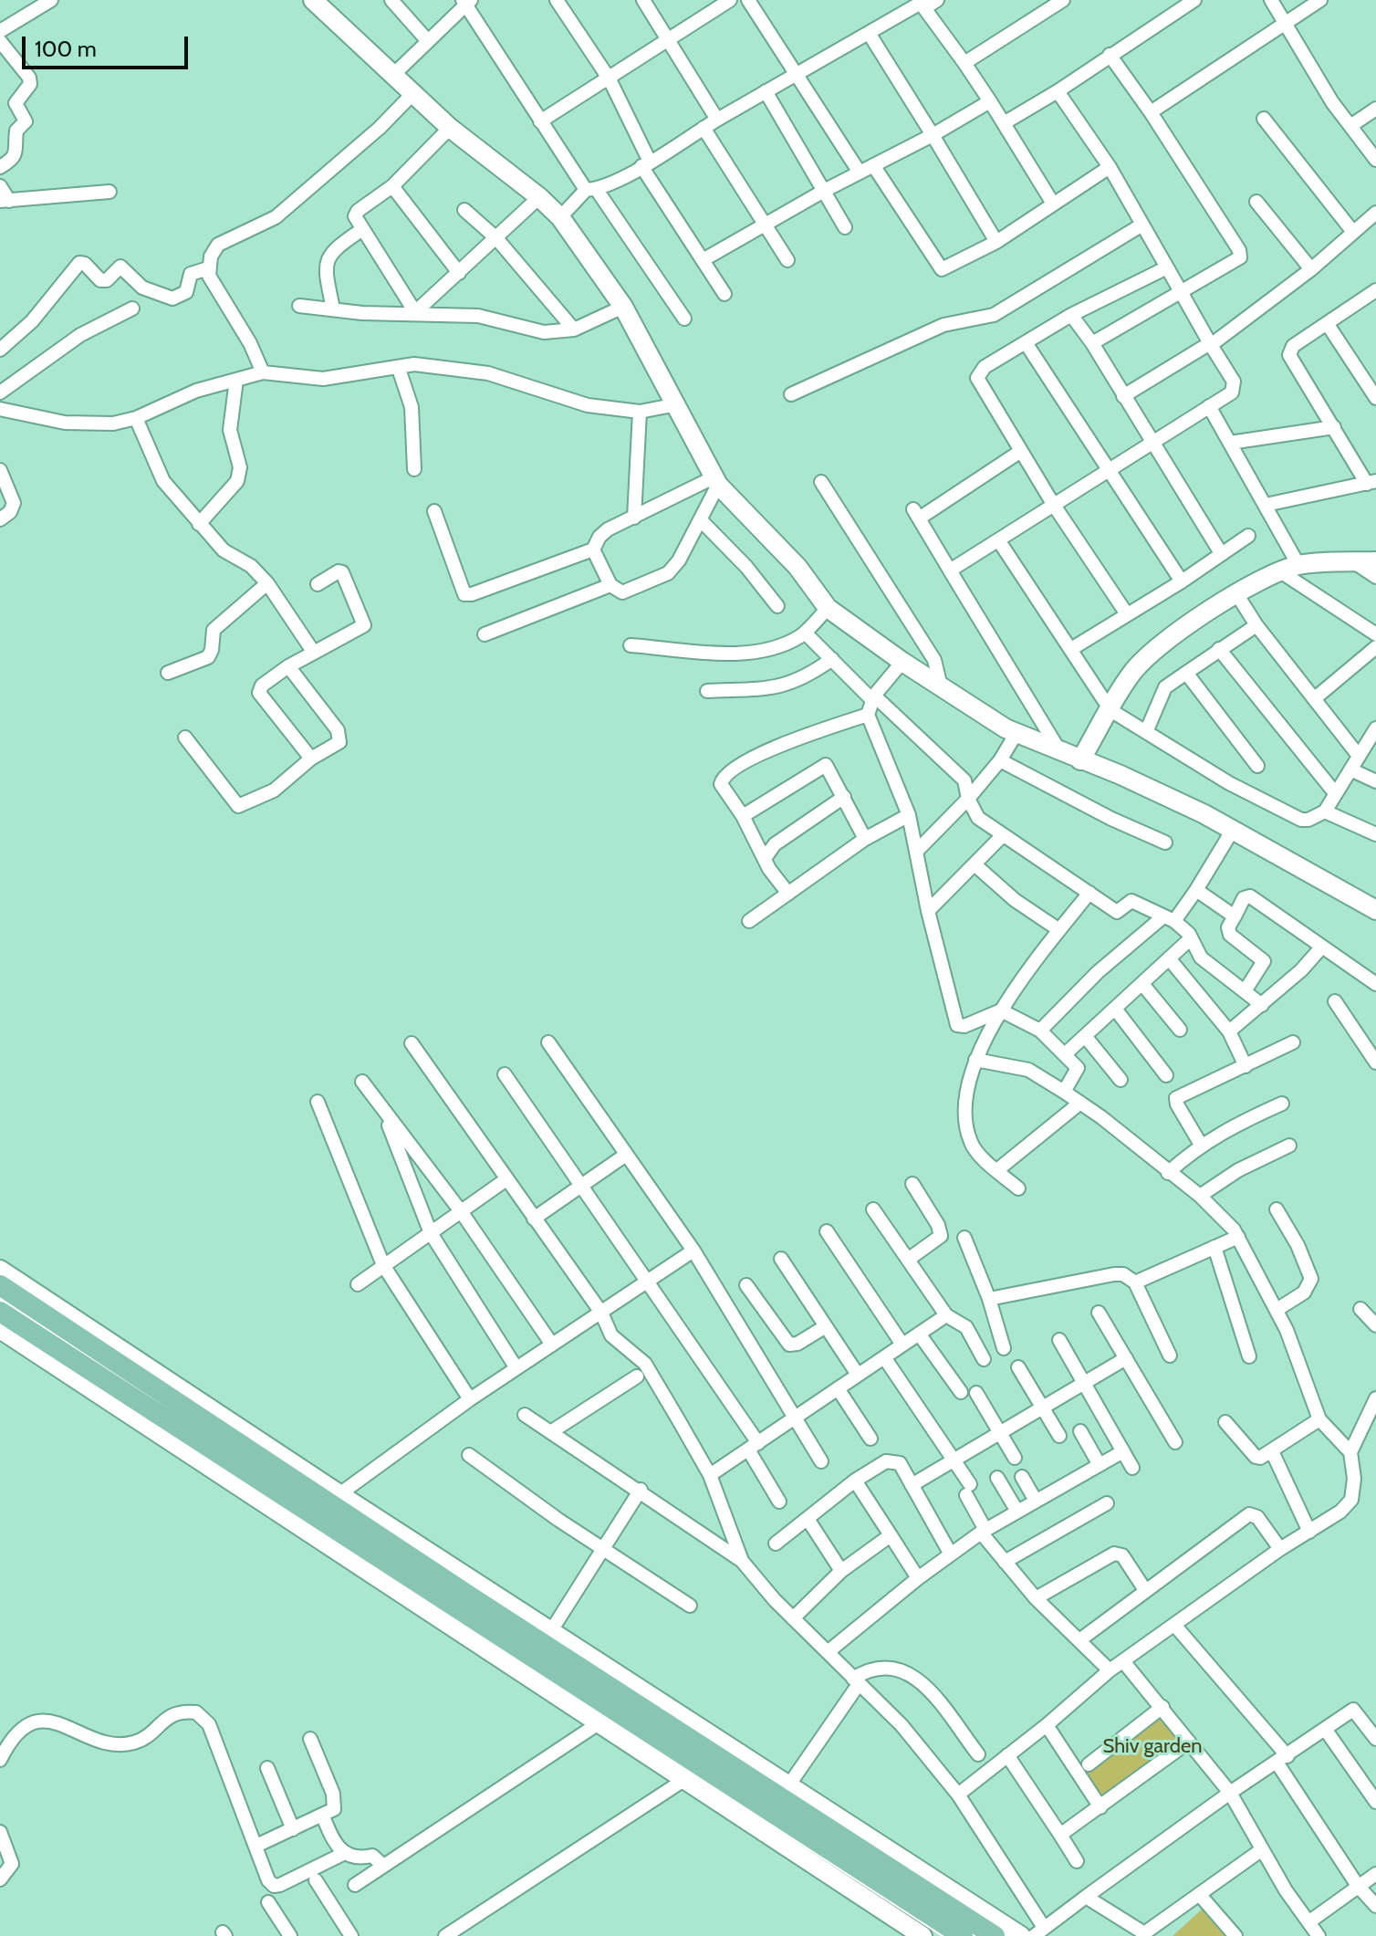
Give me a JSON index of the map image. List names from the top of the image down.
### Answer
{
  "parks": ["Shiv garden"],
  "scale_bar": "100 m"
}
